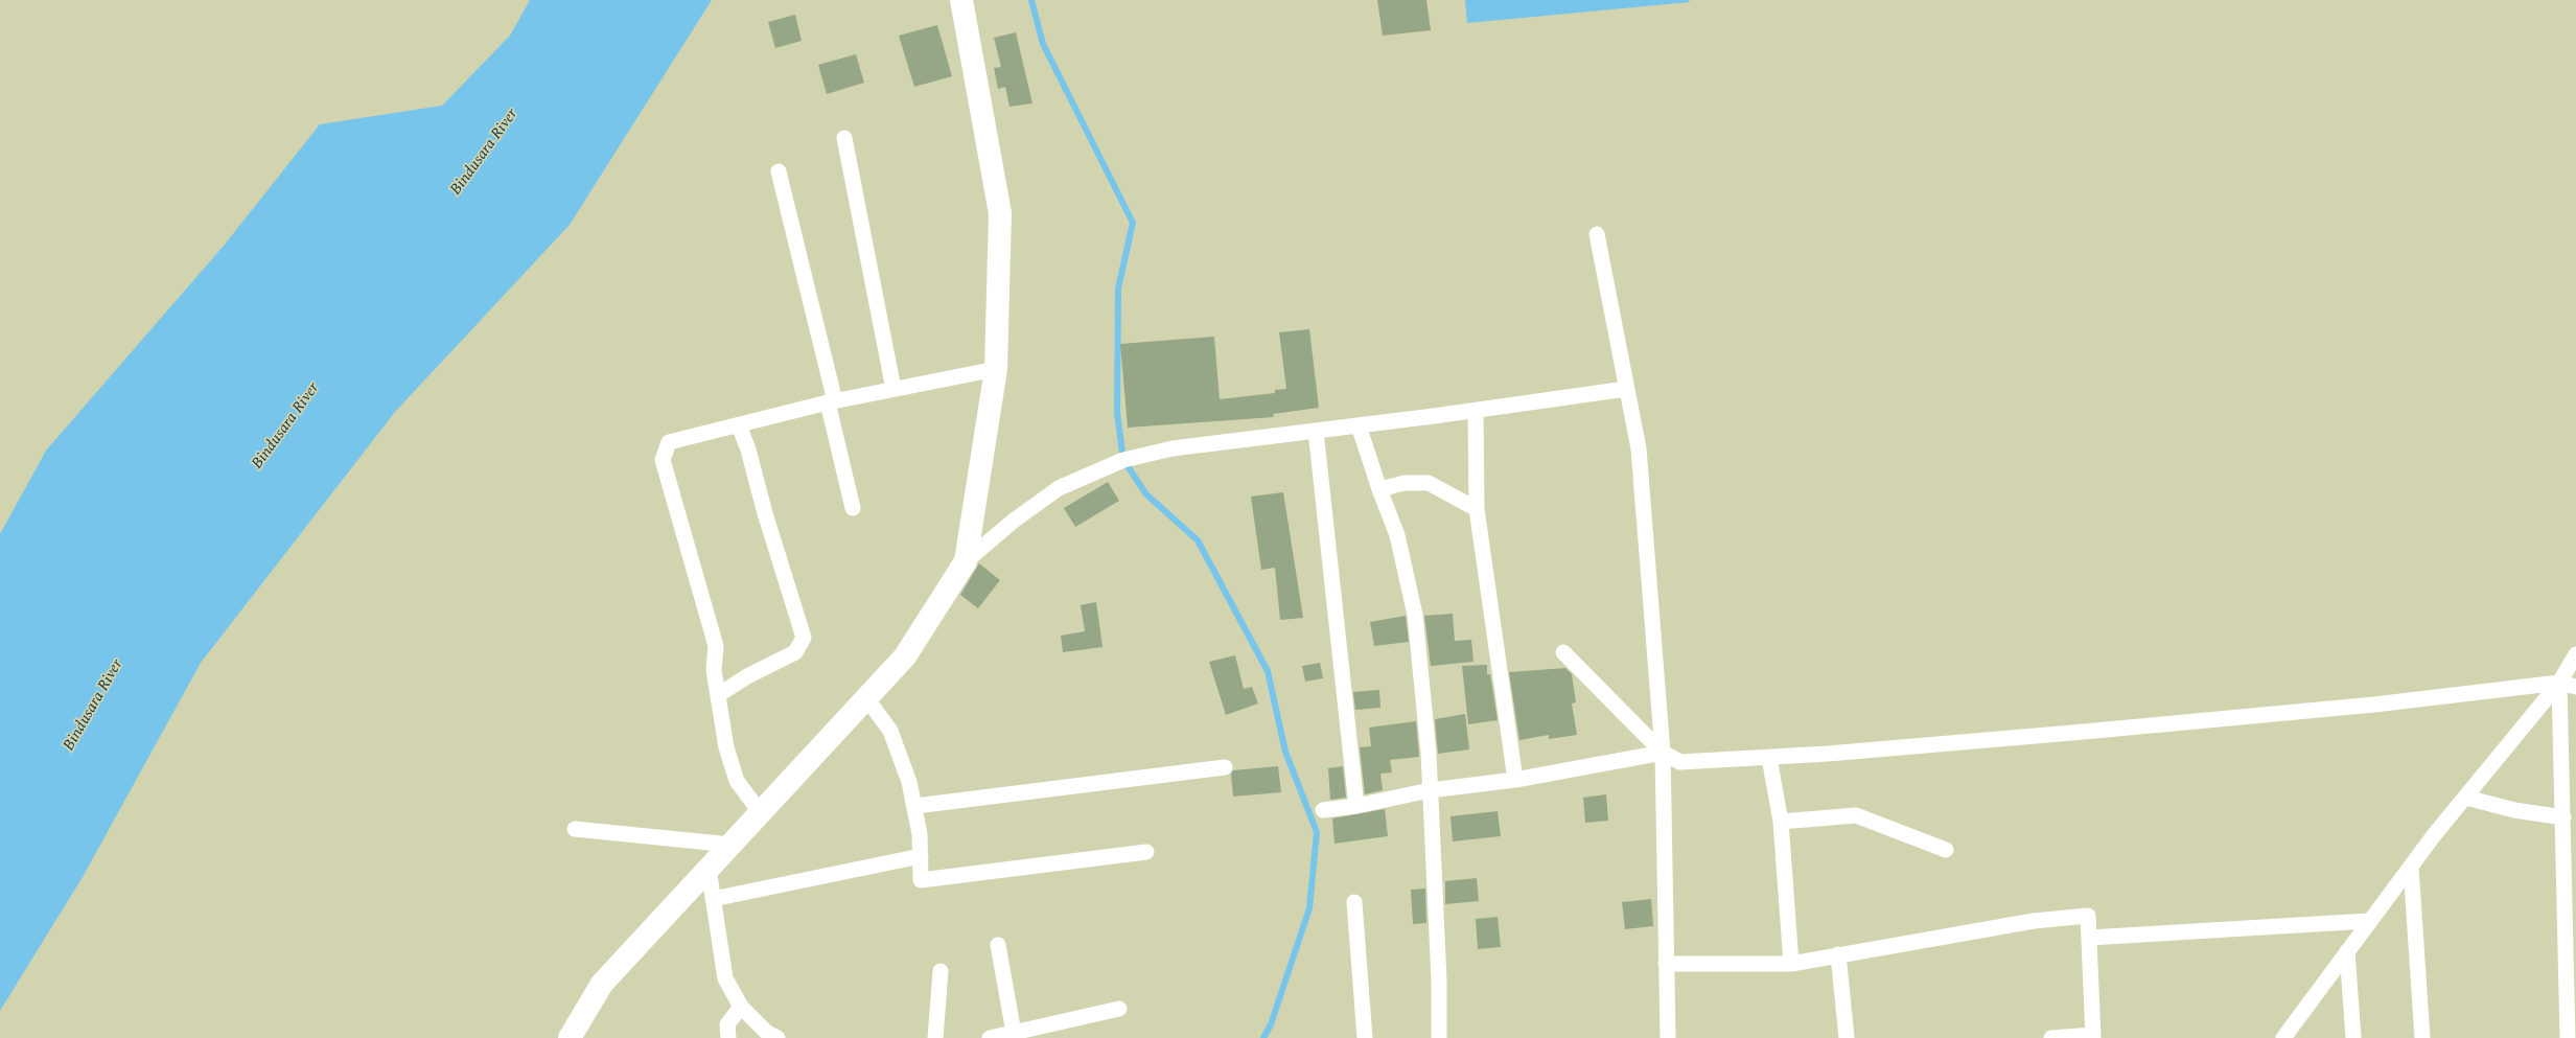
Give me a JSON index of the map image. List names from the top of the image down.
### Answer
{
  "water": ["Bindusara River"]
}
